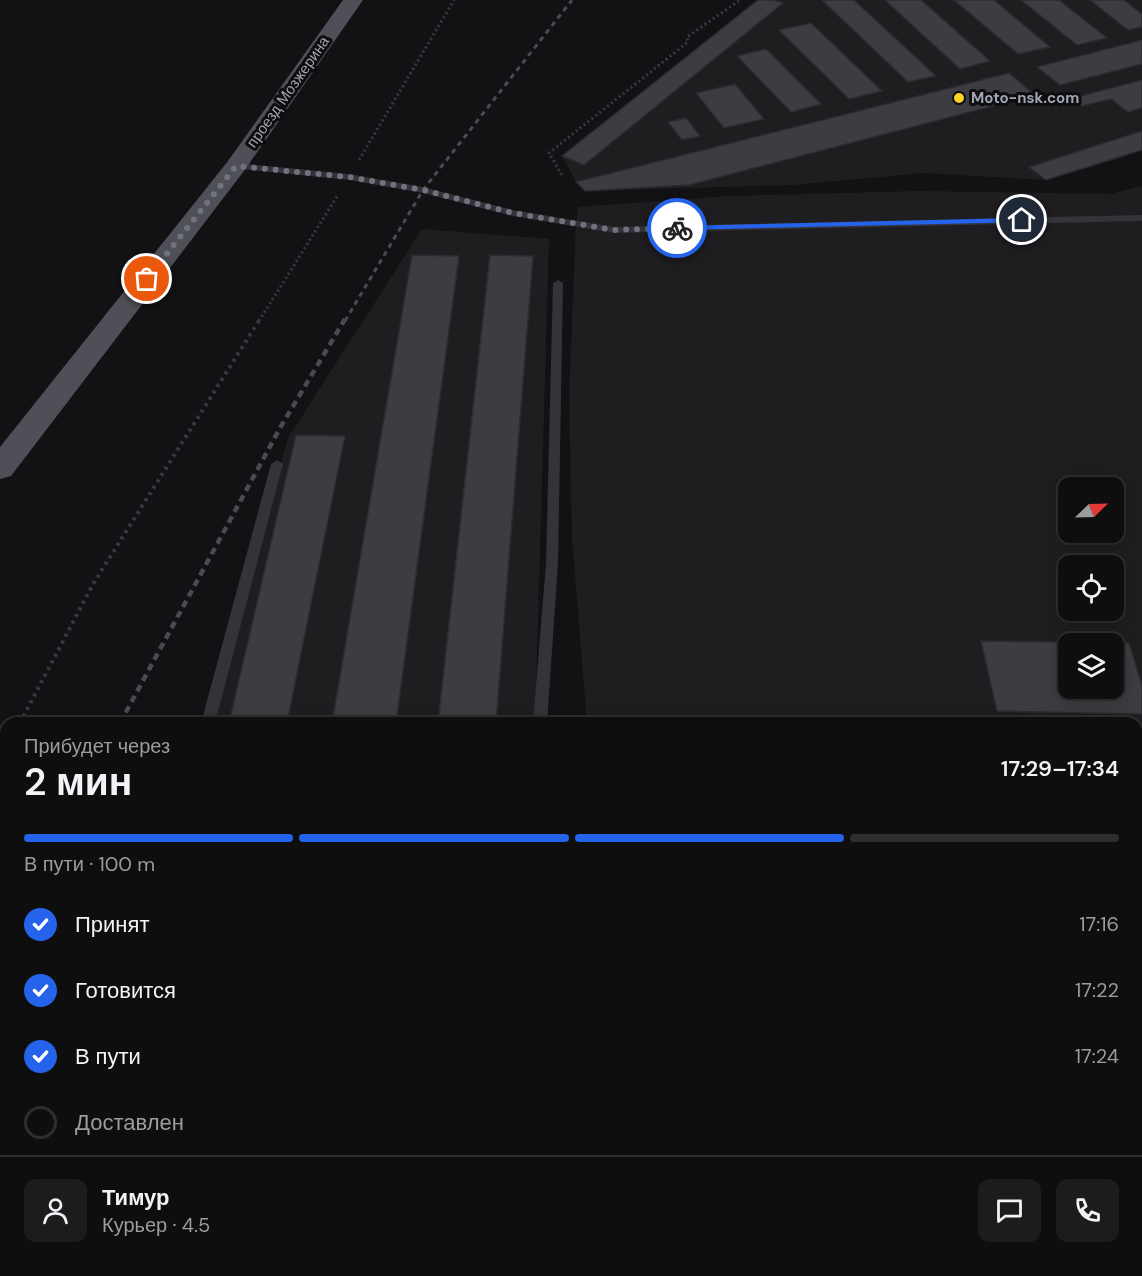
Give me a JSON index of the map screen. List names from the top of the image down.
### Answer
{
  "streets": {
    "main road": ["проезд Мозжерина"]
  },
  "places": ["Moto-nsk.com"],
  "north": "top right",
  "page": {
    "heading": ["2 мин", "Прибудет через", "17:29–17:34"],
    "panel": ["Тимур", "Курьер · 4.5"],
    "bar": "В пути · 100 m",
    "list": [
      ["Принят", "17:16"],
      ["Готовится", "17:22"],
      ["В пути", "17:24"],
      "Доставлен"
    ]
  }
}
